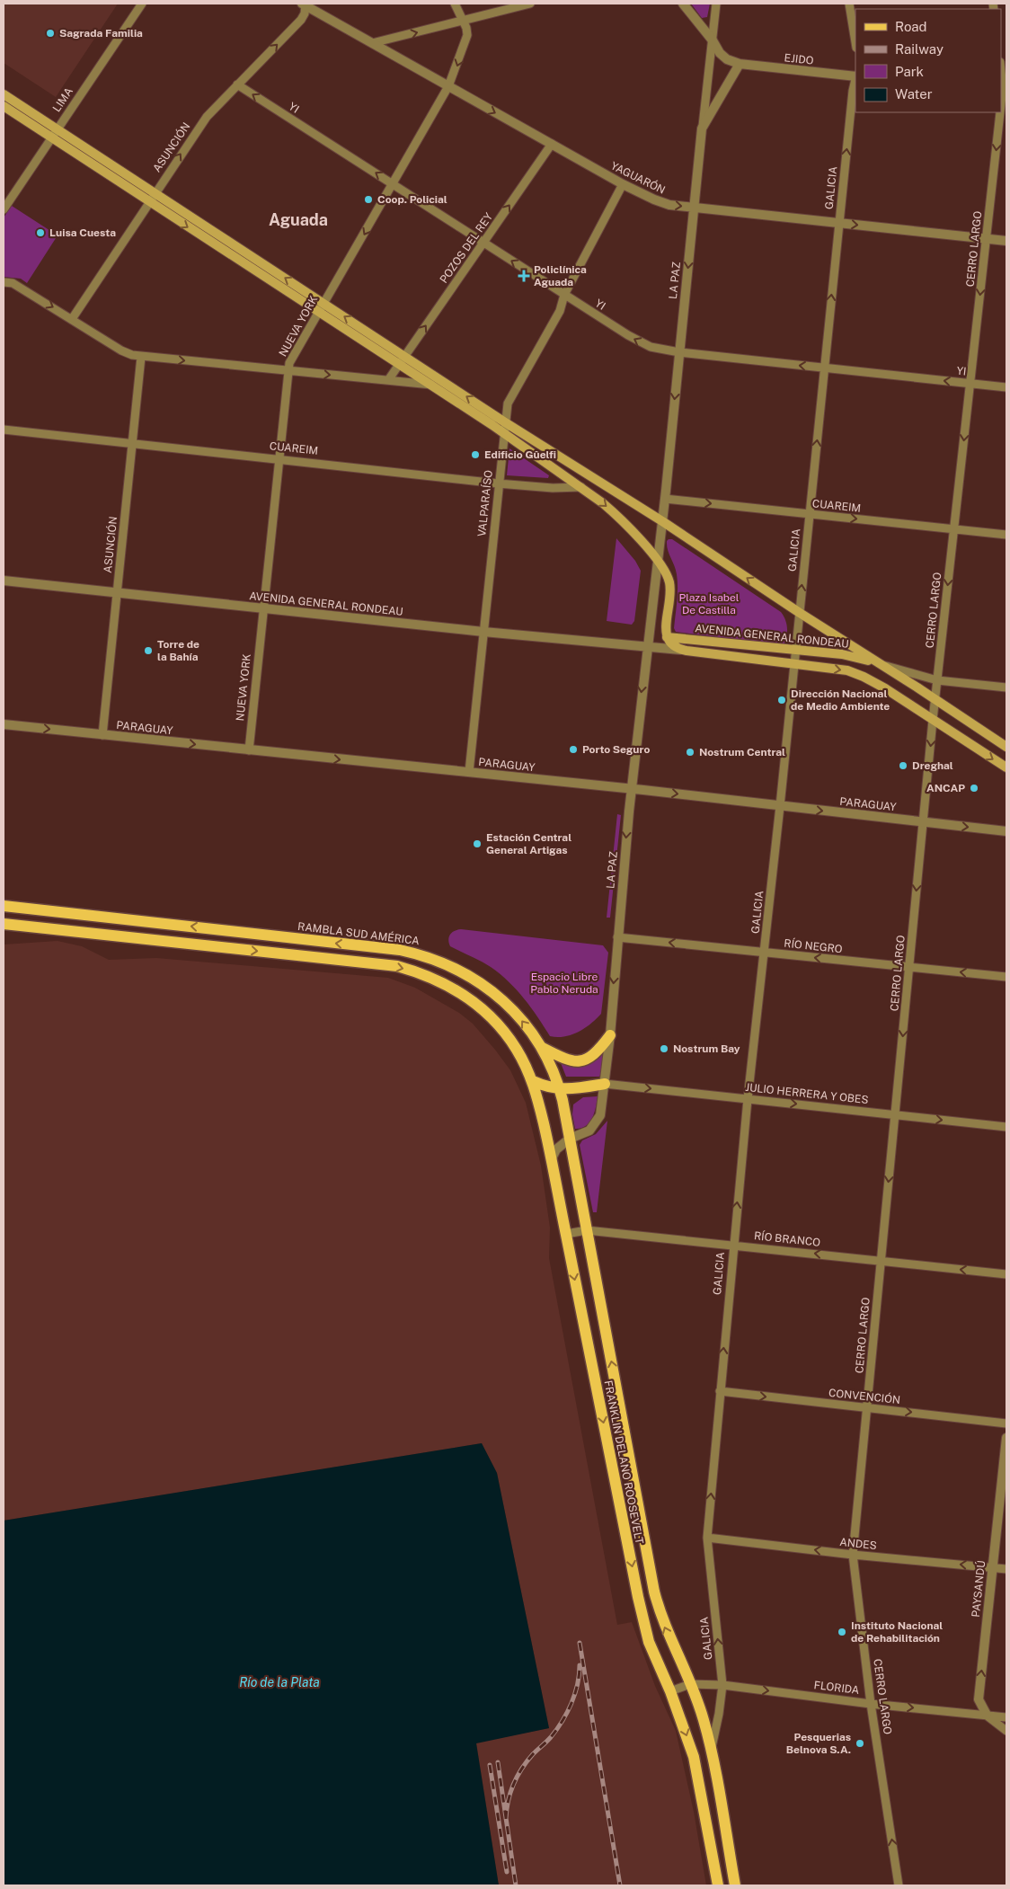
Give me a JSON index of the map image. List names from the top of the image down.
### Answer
{
  "streets": {
    "main road": ["AVENIDA GENERAL RONDEAU", "RAMBLA SUD AMÉRICA", "FRANKLIN DELANO ROOSEVELT"],
    "street": [
      "EJIDO",
      "LIMA",
      "YI",
      "ASUNCIÓN",
      "YAGUARÓN",
      "GALICIA",
      "POZOS DEL REY",
      "CERRO LARGO",
      "LA PAZ",
      "NUEVA YORK",
      "CUAREIM",
      "VALPARAÍSO",
      "PARAGUAY",
      "RÍO NEGRO",
      "JULIO HERRERA Y OBES",
      "RÍO BRANCO",
      "CONVENCIÓN",
      "ANDES",
      "PAYSANDÚ",
      "FLORIDA"
    ]
  },
  "crossings": [
    ["EJIDO", "LA PAZ"],
    ["YI", "ASUNCIÓN"],
    ["YI", "GALICIA"],
    ["YI", "POZOS DEL REY"],
    ["YI", "CERRO LARGO"],
    ["YI", "LA PAZ"],
    ["YI", "NUEVA YORK"],
    ["YI", "VALPARAÍSO"],
    ["ASUNCIÓN", "YAGUARÓN"],
    ["ASUNCIÓN", "CUAREIM"],
    ["ASUNCIÓN", "AVENIDA GENERAL RONDEAU"],
    ["ASUNCIÓN", "PARAGUAY"],
    ["YAGUARÓN", "GALICIA"],
    ["YAGUARÓN", "POZOS DEL REY"],
    ["YAGUARÓN", "CERRO LARGO"],
    ["YAGUARÓN", "LA PAZ"],
    ["YAGUARÓN", "NUEVA YORK"],
    ["YAGUARÓN", "VALPARAÍSO"],
    ["GALICIA", "CUAREIM"],
    ["GALICIA", "AVENIDA GENERAL RONDEAU"],
    ["GALICIA", "PARAGUAY"],
    ["GALICIA", "RÍO NEGRO"],
    ["GALICIA", "JULIO HERRERA Y OBES"],
    ["GALICIA", "RÍO BRANCO"],
    ["GALICIA", "CONVENCIÓN"],
    ["GALICIA", "FRANKLIN DELANO ROOSEVELT"],
    ["GALICIA", "ANDES"],
    ["GALICIA", "FLORIDA"],
    ["CERRO LARGO", "CUAREIM"],
    ["CERRO LARGO", "AVENIDA GENERAL RONDEAU"],
    ["CERRO LARGO", "PARAGUAY"],
    ["CERRO LARGO", "RÍO NEGRO"],
    ["CERRO LARGO", "JULIO HERRERA Y OBES"],
    ["CERRO LARGO", "RÍO BRANCO"],
    ["CERRO LARGO", "CONVENCIÓN"],
    ["CERRO LARGO", "ANDES"],
    ["CERRO LARGO", "FLORIDA"],
    ["LA PAZ", "CUAREIM"],
    ["LA PAZ", "AVENIDA GENERAL RONDEAU"],
    ["LA PAZ", "PARAGUAY"],
    ["LA PAZ", "RAMBLA SUD AMÉRICA"],
    ["LA PAZ", "RÍO NEGRO"],
    ["LA PAZ", "JULIO HERRERA Y OBES"],
    ["NUEVA YORK", "CUAREIM"],
    ["NUEVA YORK", "AVENIDA GENERAL RONDEAU"],
    ["NUEVA YORK", "PARAGUAY"],
    ["CUAREIM", "VALPARAÍSO"],
    ["VALPARAÍSO", "AVENIDA GENERAL RONDEAU"],
    ["VALPARAÍSO", "PARAGUAY"],
    ["RAMBLA SUD AMÉRICA", "RÍO BRANCO"],
    ["RAMBLA SUD AMÉRICA", "FRANKLIN DELANO ROOSEVELT"],
    ["RÍO BRANCO", "FRANKLIN DELANO ROOSEVELT"],
    ["FRANKLIN DELANO ROOSEVELT", "FLORIDA"],
    ["ANDES", "PAYSANDÚ"],
    ["PAYSANDÚ", "FLORIDA"]
  ],
  "one_way": [
    "YI",
    "YAGUARÓN",
    "GALICIA",
    "POZOS DEL REY",
    "LA PAZ",
    "PARAGUAY",
    "RÍO NEGRO",
    "JULIO HERRERA Y OBES",
    "RÍO BRANCO",
    "CONVENCIÓN",
    "ANDES",
    "PAYSANDÚ",
    "FLORIDA"
  ],
  "districts": ["Aguada"],
  "water": ["Río de la Plata"],
  "parks": ["Plaza Isabel De Castilla", "Espacio Libre Pablo Neruda"],
  "places": {
    "other": [
      "Sagrada Familia",
      "Coop. Policial",
      "Luisa Cuesta",
      "Edificio Gûelfi",
      "Torre de la Bahía",
      "Dirección Nacional de Medio Ambiente",
      "Porto Seguro",
      "Nostrum Central",
      "Dreghal",
      "ANCAP",
      "Estación Central General Artigas",
      "Nostrum Bay",
      "Instituto Nacional de Rehabilitación",
      "Pesquerias Belnova S.A."
    ],
    "health": ["Policlínica Aguada"]
  },
  "legend": [
    "Road",
    "Railway",
    "Park",
    "Water"
  ]
}
